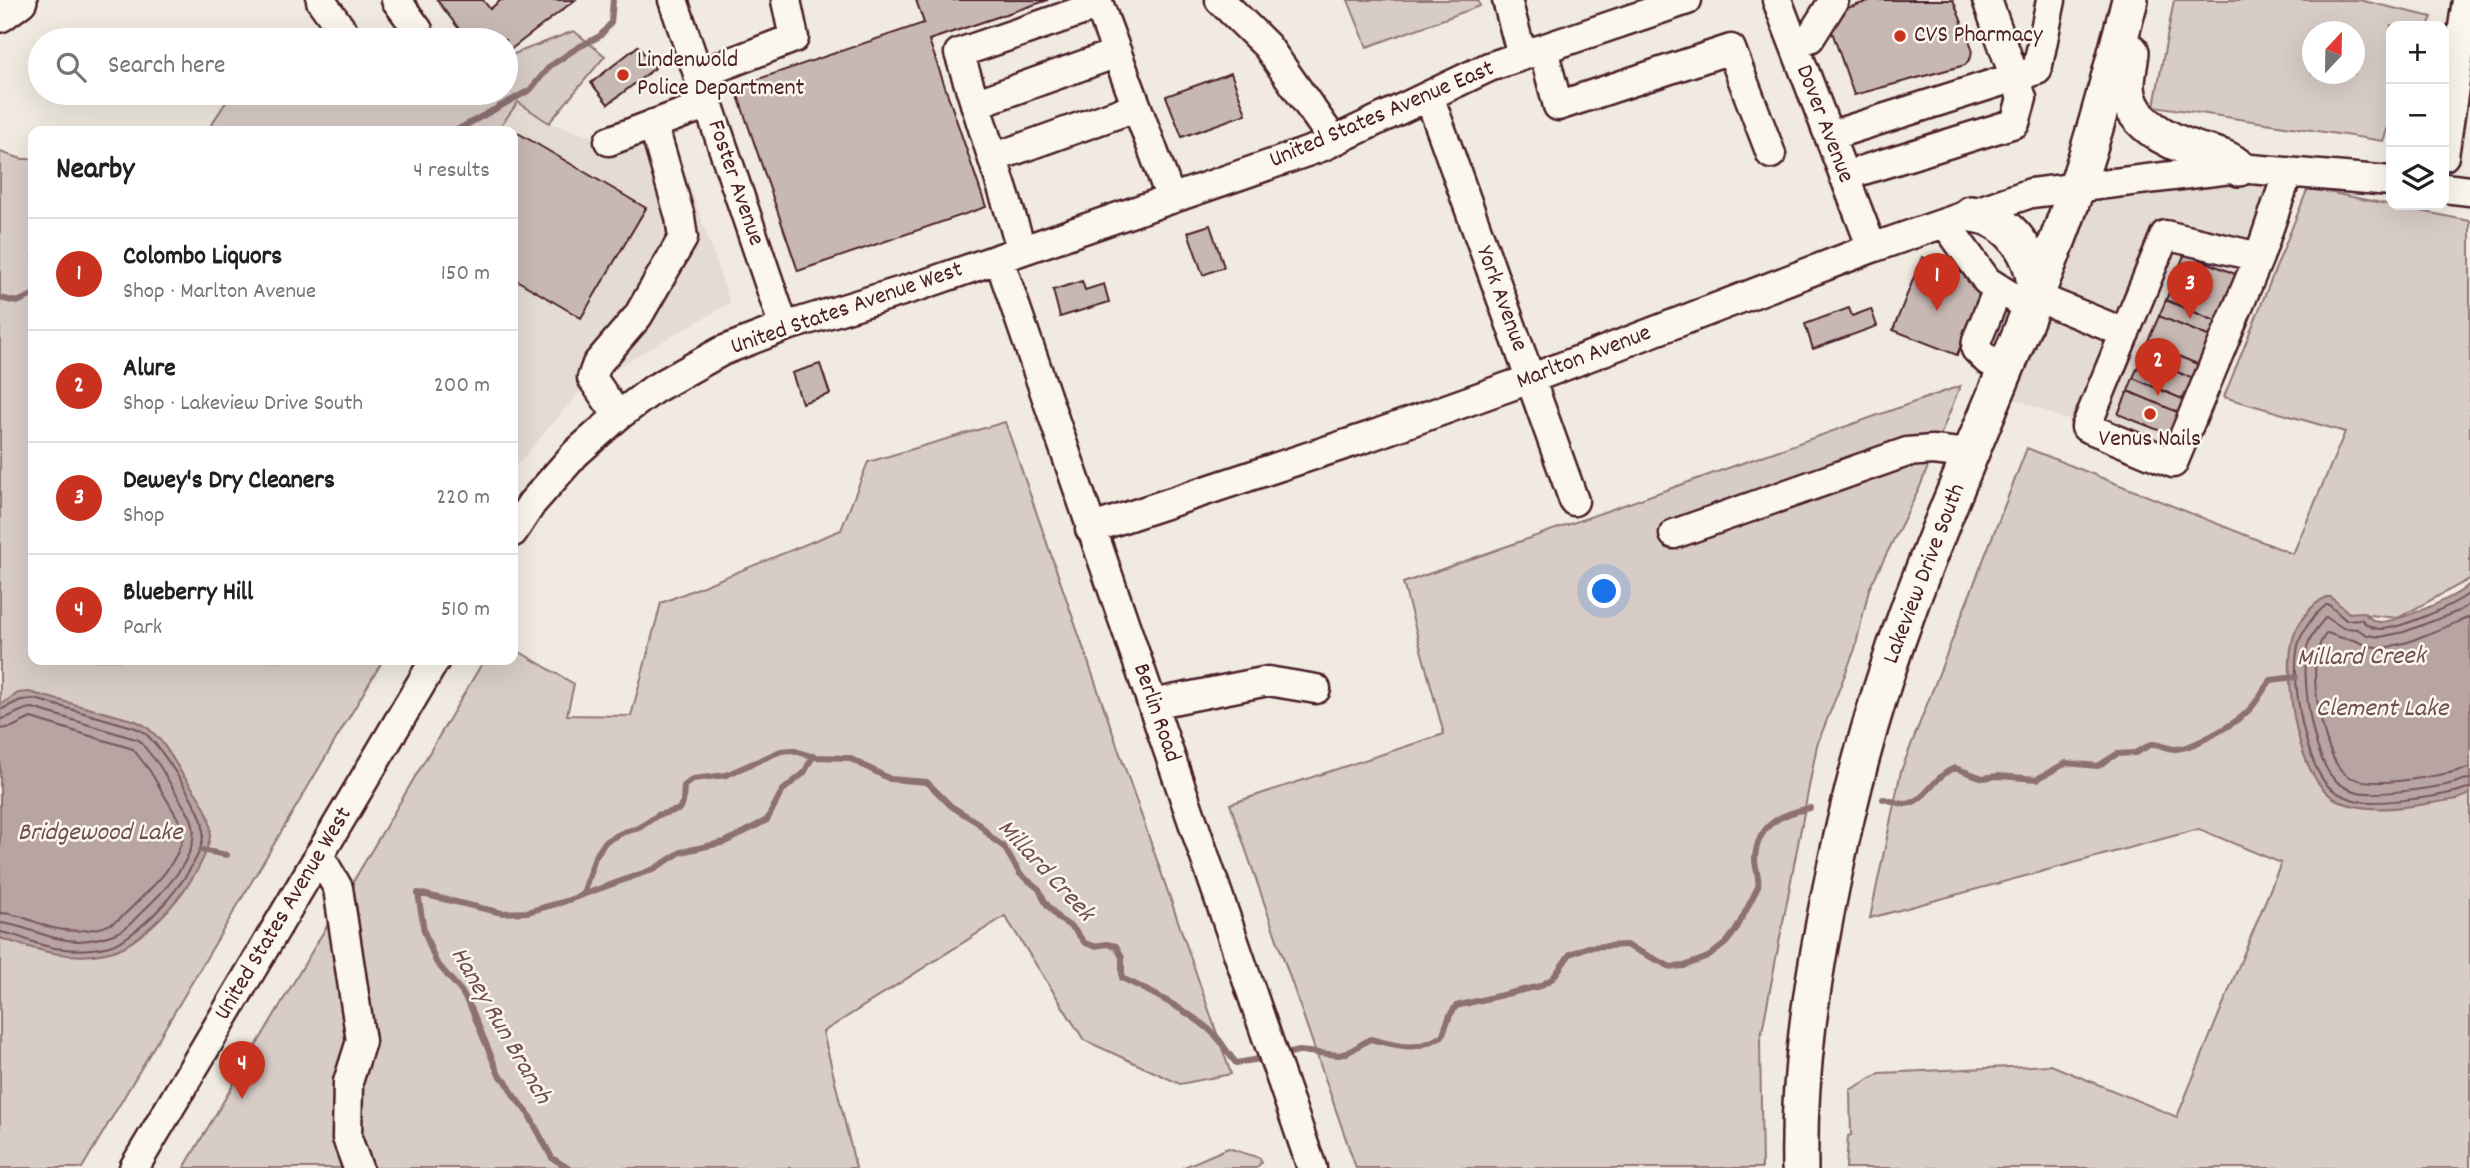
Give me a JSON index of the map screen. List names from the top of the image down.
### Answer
{
  "streets": {
    "main road": ["Lakeview Drive South"],
    "street": [
      "United States Avenue East",
      "Dover Avenue",
      "Foster Avenue",
      "York Avenue",
      "United States Avenue West",
      "Marlton Avenue",
      "Berlin Road"
    ]
  },
  "crossings": [
    ["United States Avenue East", "York Avenue"],
    ["United States Avenue East", "United States Avenue West"],
    ["United States Avenue East", "Berlin Road"],
    ["Dover Avenue", "Marlton Avenue"],
    ["Foster Avenue", "United States Avenue West"],
    ["York Avenue", "Marlton Avenue"],
    ["United States Avenue West", "Berlin Road"],
    ["Marlton Avenue", "Lakeview Drive South"],
    ["Marlton Avenue", "Berlin Road"]
  ],
  "water": [
    "Millard Creek",
    "Clement Lake",
    "Bridgewood Lake",
    "Haney Run Branch"
  ],
  "places": ["CVS Pharmacy", "Lindenwold Police Department", "Venus Nails"],
  "north": "top",
  "page": {
    "map_buttons": ["+", "−"],
    "search": "Search here",
    "heading": ["Nearby", "4 results"],
    "list": [
      {
        "mark": "1",
        "name": "Colombo Liquors",
        "note": "Shop · Marlton Avenue",
        "value": "150 m"
      },
      {
        "mark": "2",
        "name": "Alure",
        "note": "Shop · Lakeview Drive South",
        "value": "200 m"
      },
      {
        "mark": "3",
        "name": "Dewey's Dry Cleaners",
        "note": "Shop",
        "value": "220 m"
      },
      {
        "mark": "4",
        "name": "Blueberry Hill",
        "note": "Park",
        "value": "510 m"
      }
    ],
    "pins": [
      "1",
      "3",
      "2",
      "4"
    ]
  }
}
